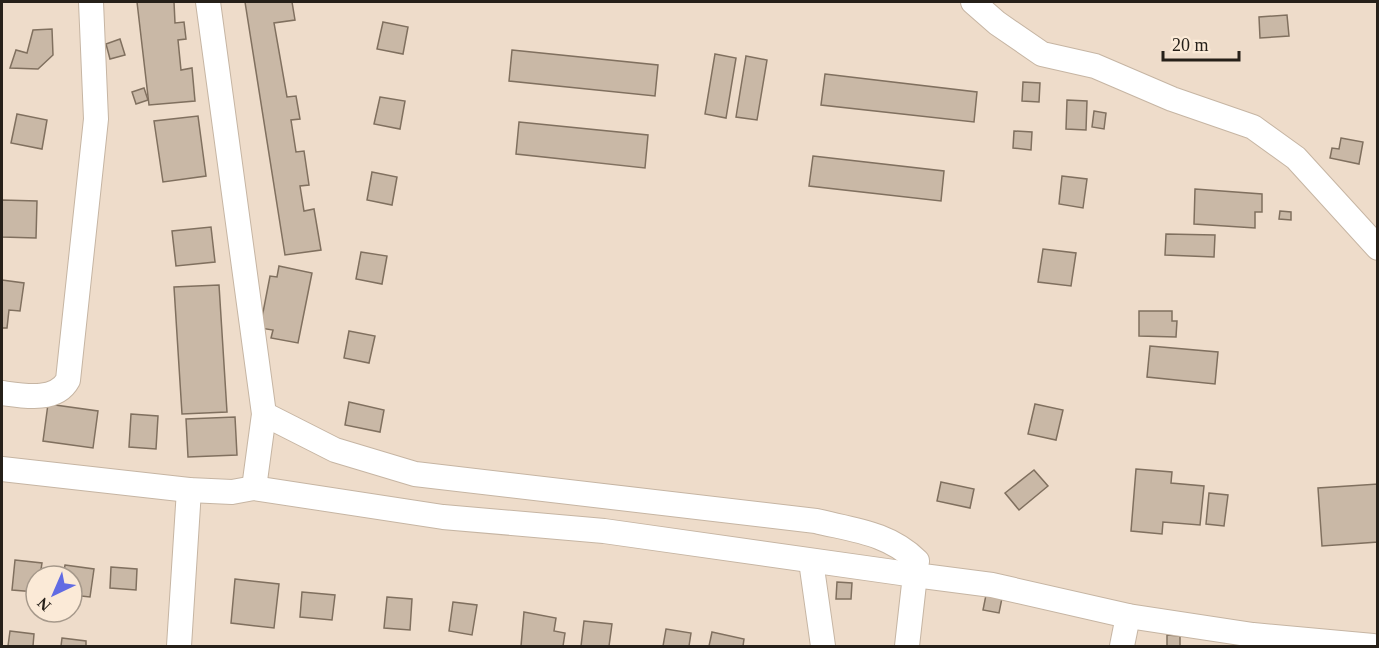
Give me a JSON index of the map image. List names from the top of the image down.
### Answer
{
  "scale_bar": "20 m",
  "north": "bottom left"
}
